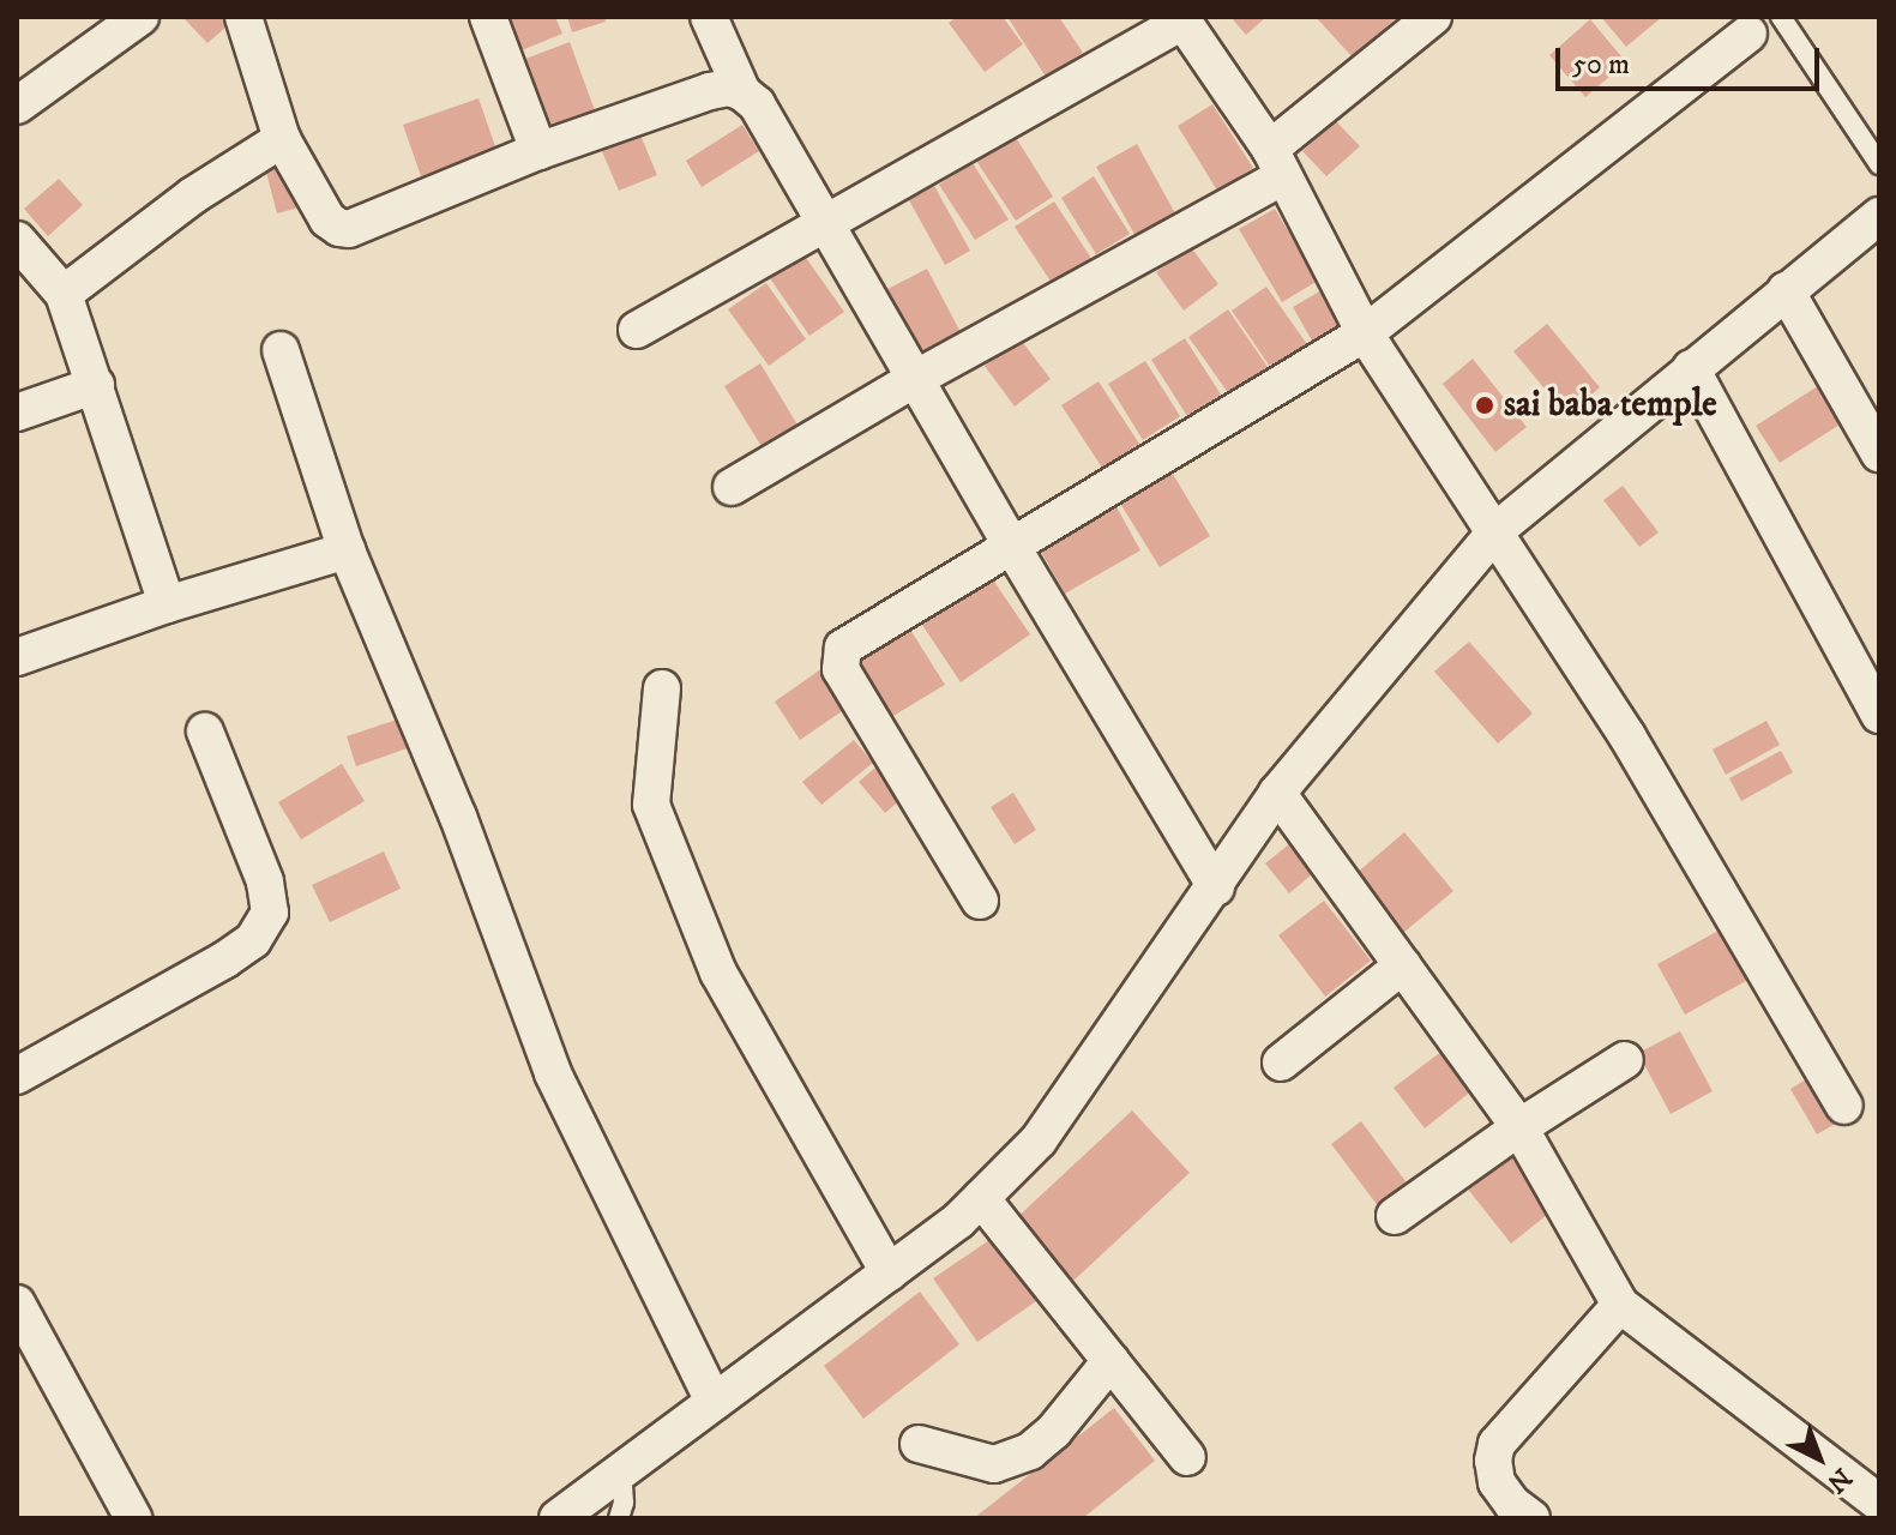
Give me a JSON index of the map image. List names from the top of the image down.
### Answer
{
  "places": ["sai baba temple"],
  "scale_bar": "50 m",
  "north": "bottom right"
}
